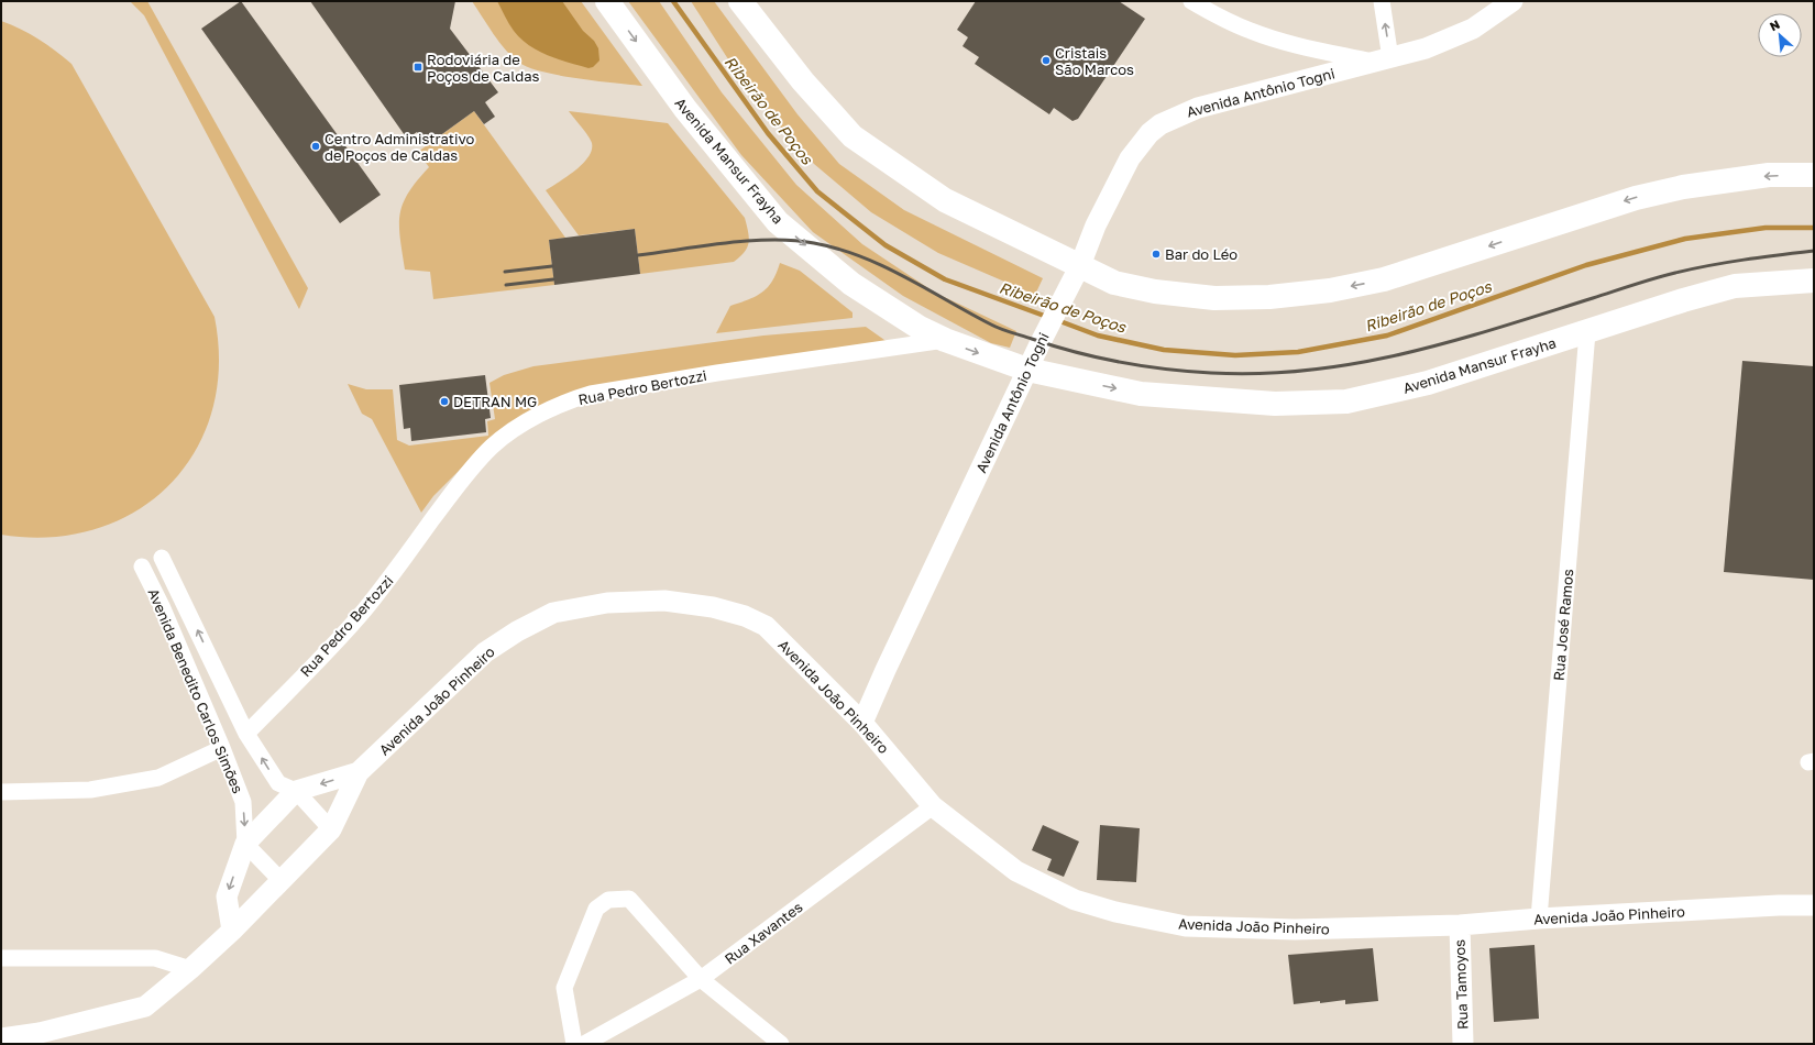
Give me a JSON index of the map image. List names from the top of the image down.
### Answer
{
  "streets": {
    "main road": ["Avenida Mansur Frayha"],
    "street": [
      "Avenida Antônio Togni",
      "Rua Pedro Bertozzi",
      "Rua José Ramos",
      "Avenida Benedito Carlos Simões",
      "Avenida João Pinheiro",
      "Rua Xavantes",
      "Rua Tamoyos"
    ]
  },
  "crossings": [
    ["Avenida Antônio Togni", "Avenida Mansur Frayha"],
    ["Avenida Antônio Togni", "Avenida João Pinheiro"],
    ["Avenida Mansur Frayha", "Rua Pedro Bertozzi"],
    ["Avenida Mansur Frayha", "Rua José Ramos"],
    ["Rua Pedro Bertozzi", "Avenida Benedito Carlos Simões"],
    ["Rua José Ramos", "Avenida João Pinheiro"],
    ["Avenida Benedito Carlos Simões", "Avenida João Pinheiro"],
    ["Avenida João Pinheiro", "Rua Xavantes"],
    ["Avenida João Pinheiro", "Rua Tamoyos"]
  ],
  "water": ["Ribeirão de Poços"],
  "places": {
    "other": [
      "Cristais São Marcos",
      "Centro Administrativo de Poços de Caldas",
      "Bar do Léo",
      "DETRAN MG"
    ],
    "transit": ["Rodoviária de Poços de Caldas"]
  },
  "north": "top left"
}
